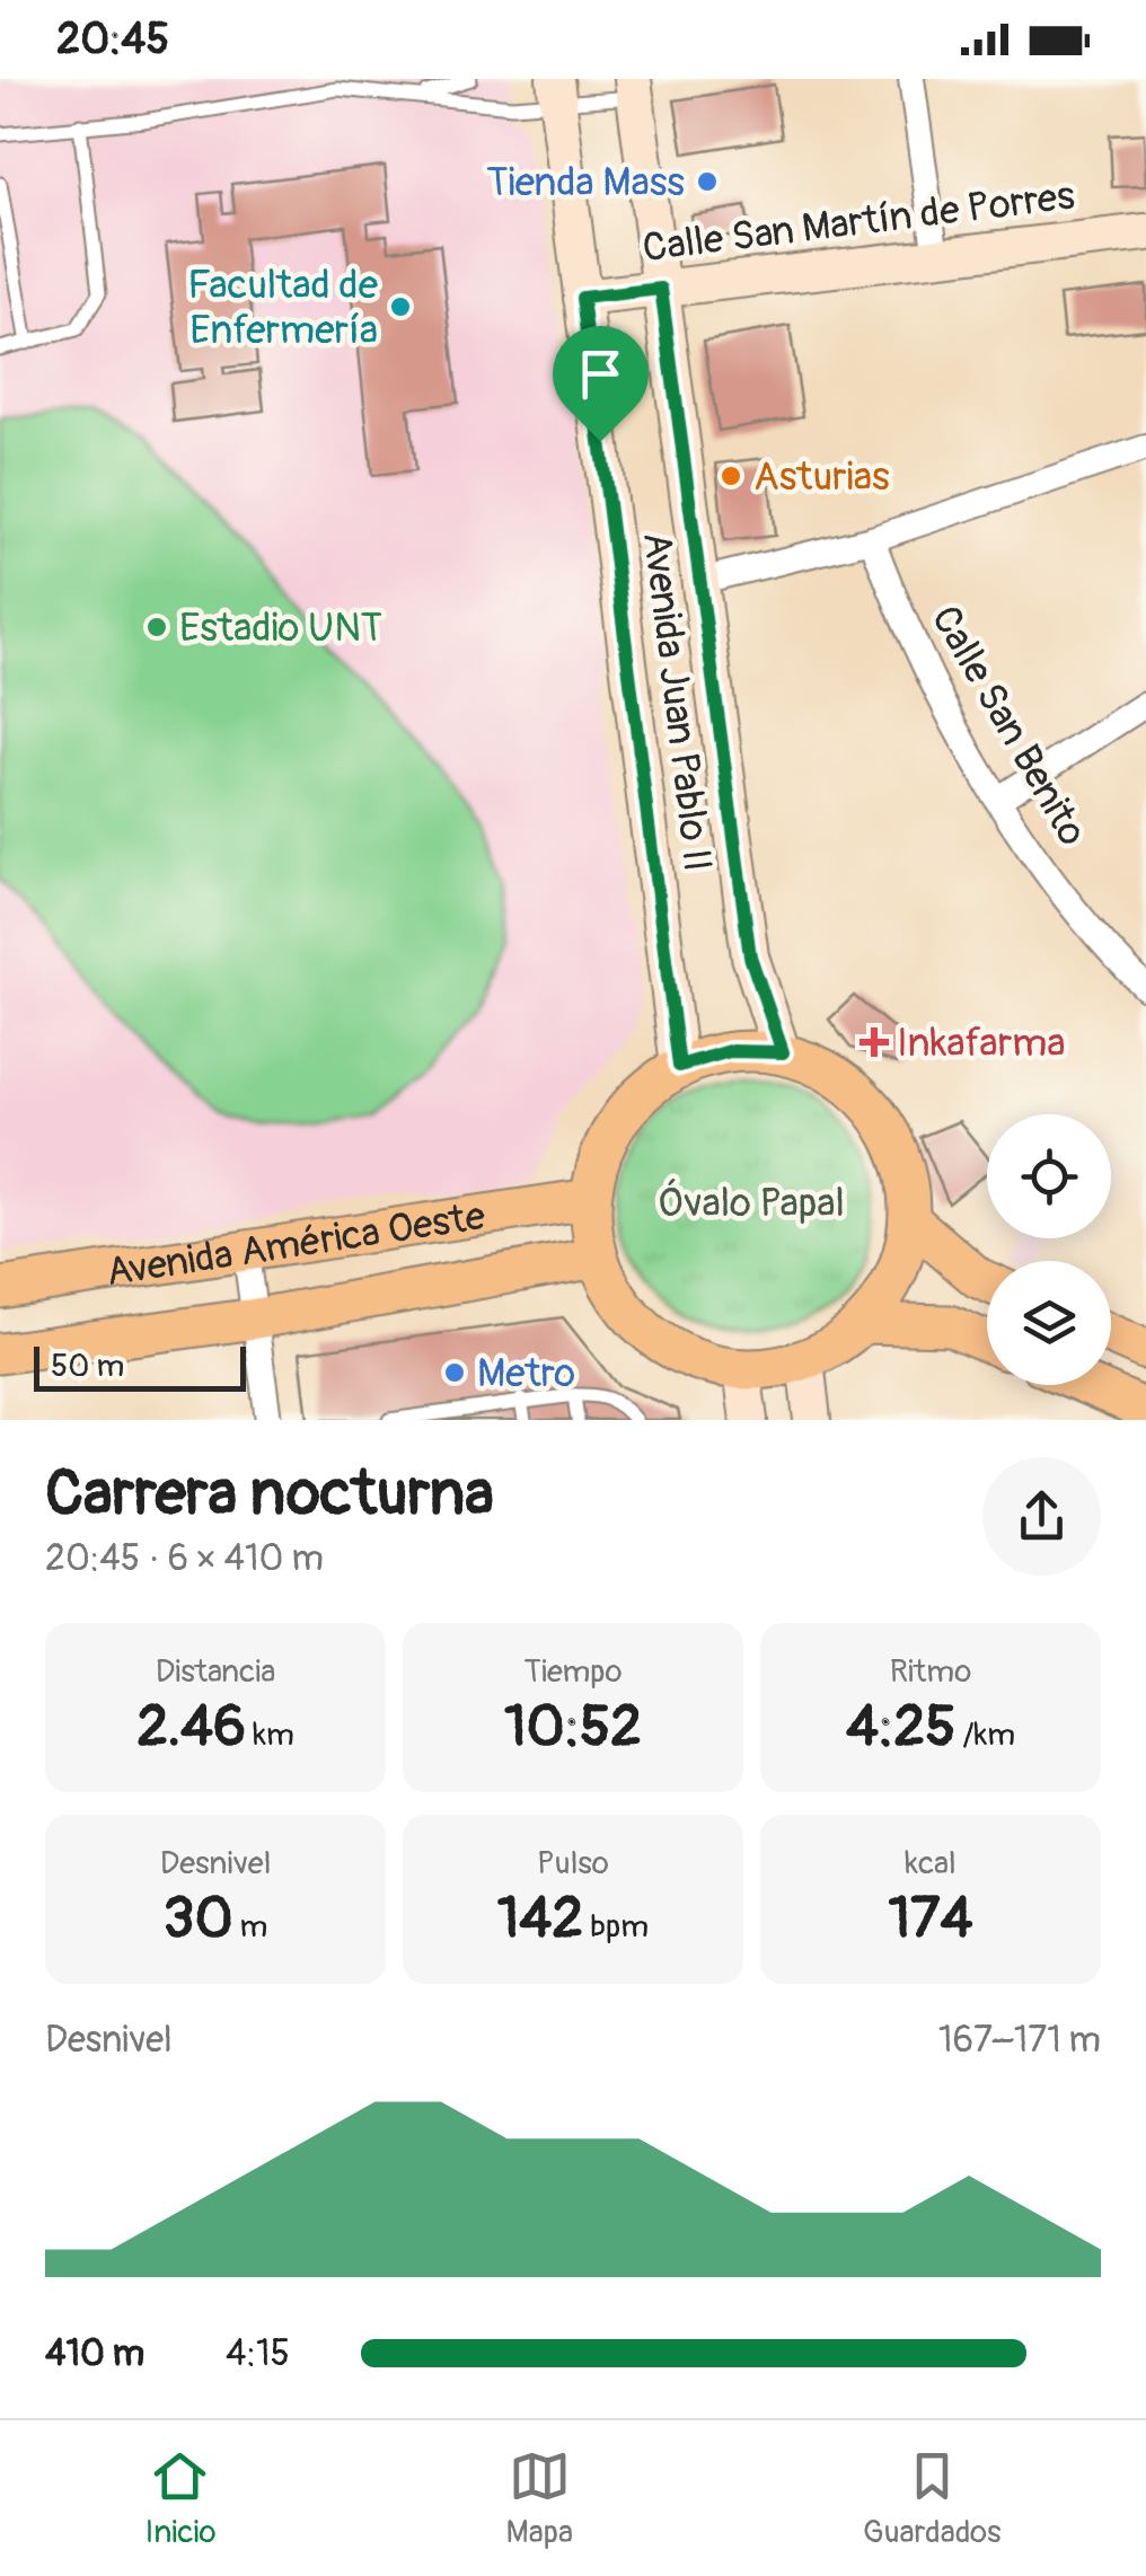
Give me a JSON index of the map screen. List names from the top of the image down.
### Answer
{
  "streets": {
    "main road": ["Calle San Martín de Porres", "Avenida Juan Pablo II", "Avenida América Oeste"],
    "street": ["Calle San Benito"]
  },
  "crossings": [
    ["Calle San Martín de Porres", "Avenida Juan Pablo II"],
    ["Avenida Juan Pablo II", "Avenida América Oeste"]
  ],
  "parks": ["Óvalo Papal"],
  "places": {
    "other": [
      "Tienda Mass",
      "Facultad de Enfermería",
      "Asturias",
      "Estadio UNT",
      "Metro"
    ],
    "health": ["Inkafarma"]
  },
  "scale_bar": "50 m",
  "page": {
    "status": "20:45",
    "scale": "50 m",
    "heading": ["Carrera nocturna", "20:45 · 6 × 410 m"],
    "stats": [
      ["Distancia", "2.46 km"],
      ["Tiempo", "10:52"],
      ["Ritmo", "4:25 /km"],
      ["Desnivel", "30 m"],
      ["Pulso", "142 bpm"],
      ["kcal", "174"]
    ],
    "chart": ["Desnivel", "167–171 m"],
    "list": [
      {
        "name": "410 m",
        "note": "4:15"
      }
    ],
    "tabs": ["Inicio", "Mapa", "Guardados"]
  }
}
